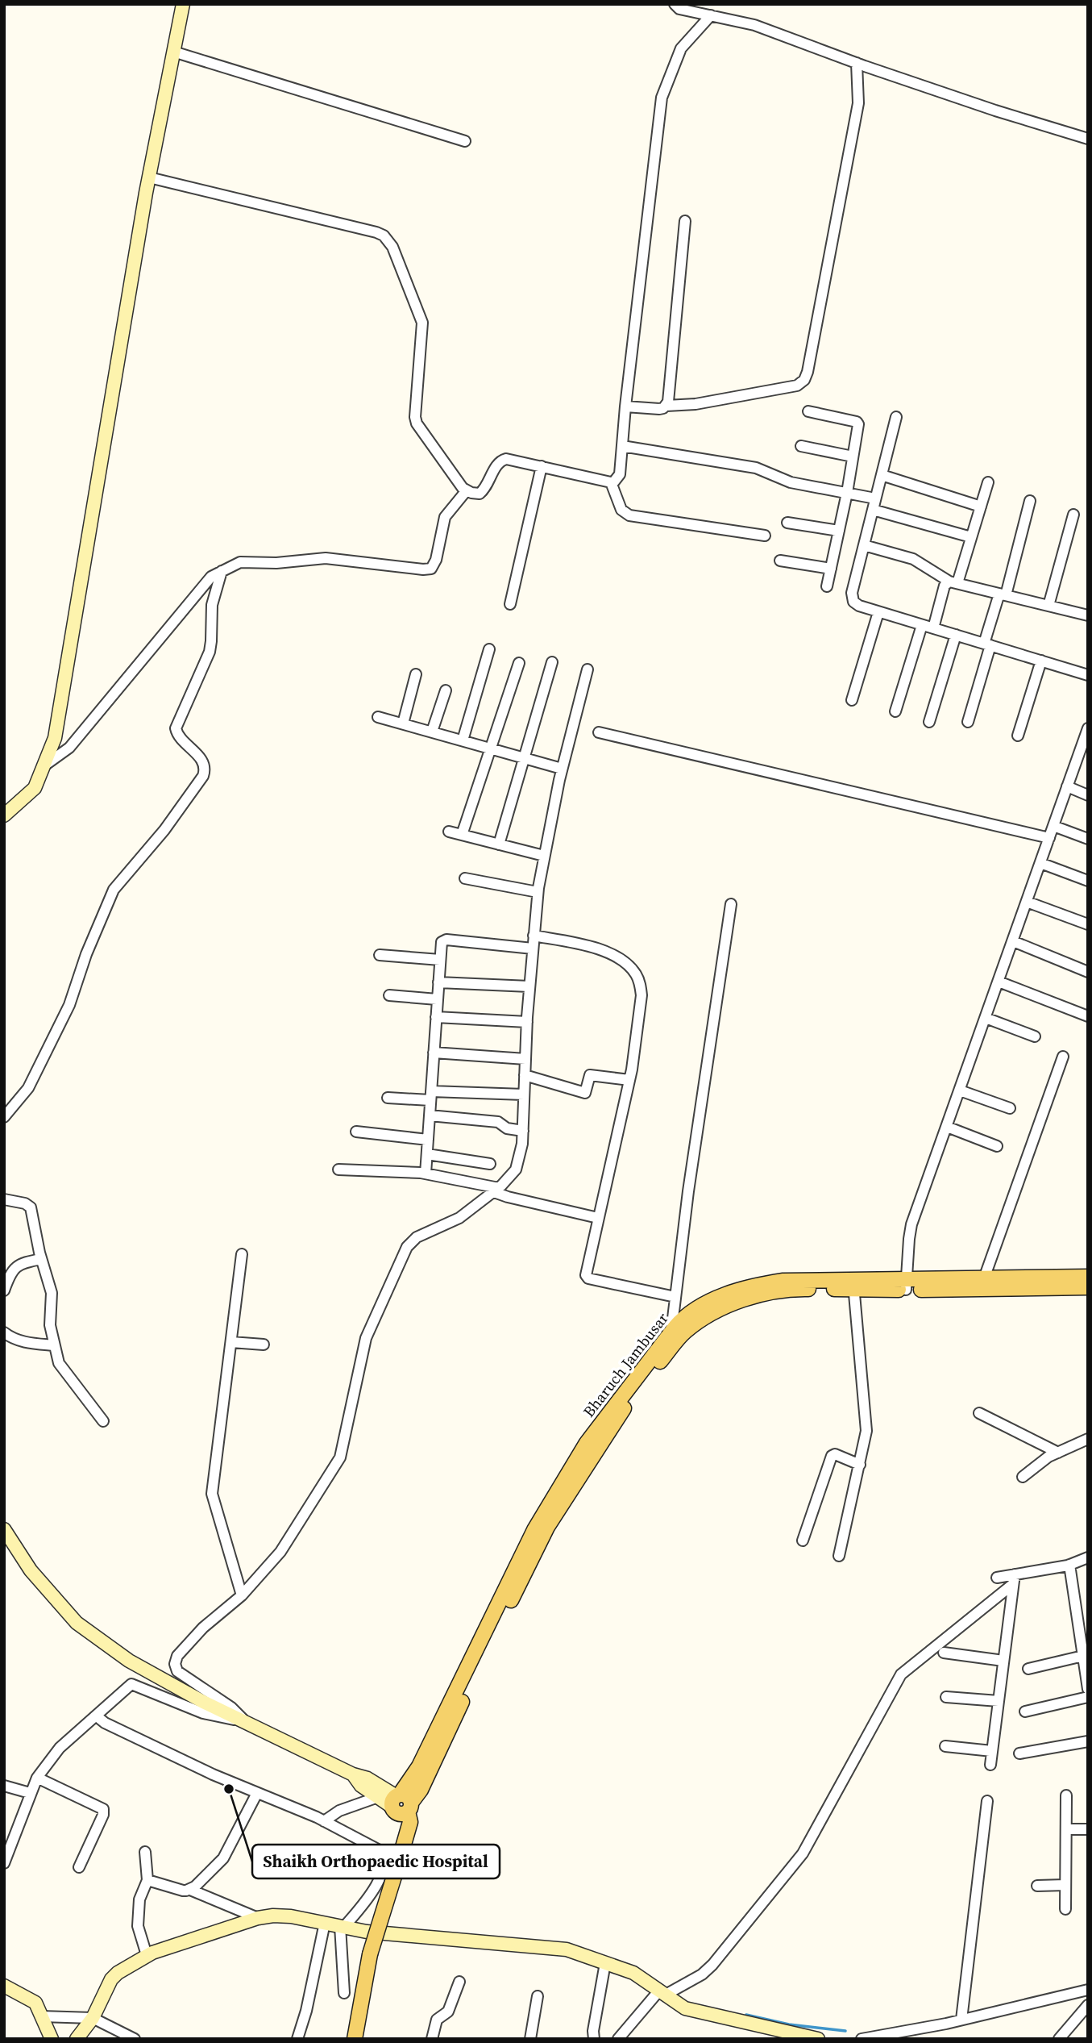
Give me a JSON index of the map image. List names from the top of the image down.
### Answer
{
  "streets": {
    "main road": ["Bharuch Jambusar"]
  },
  "places": ["Shaikh Orthopaedic Hospital"]
}
